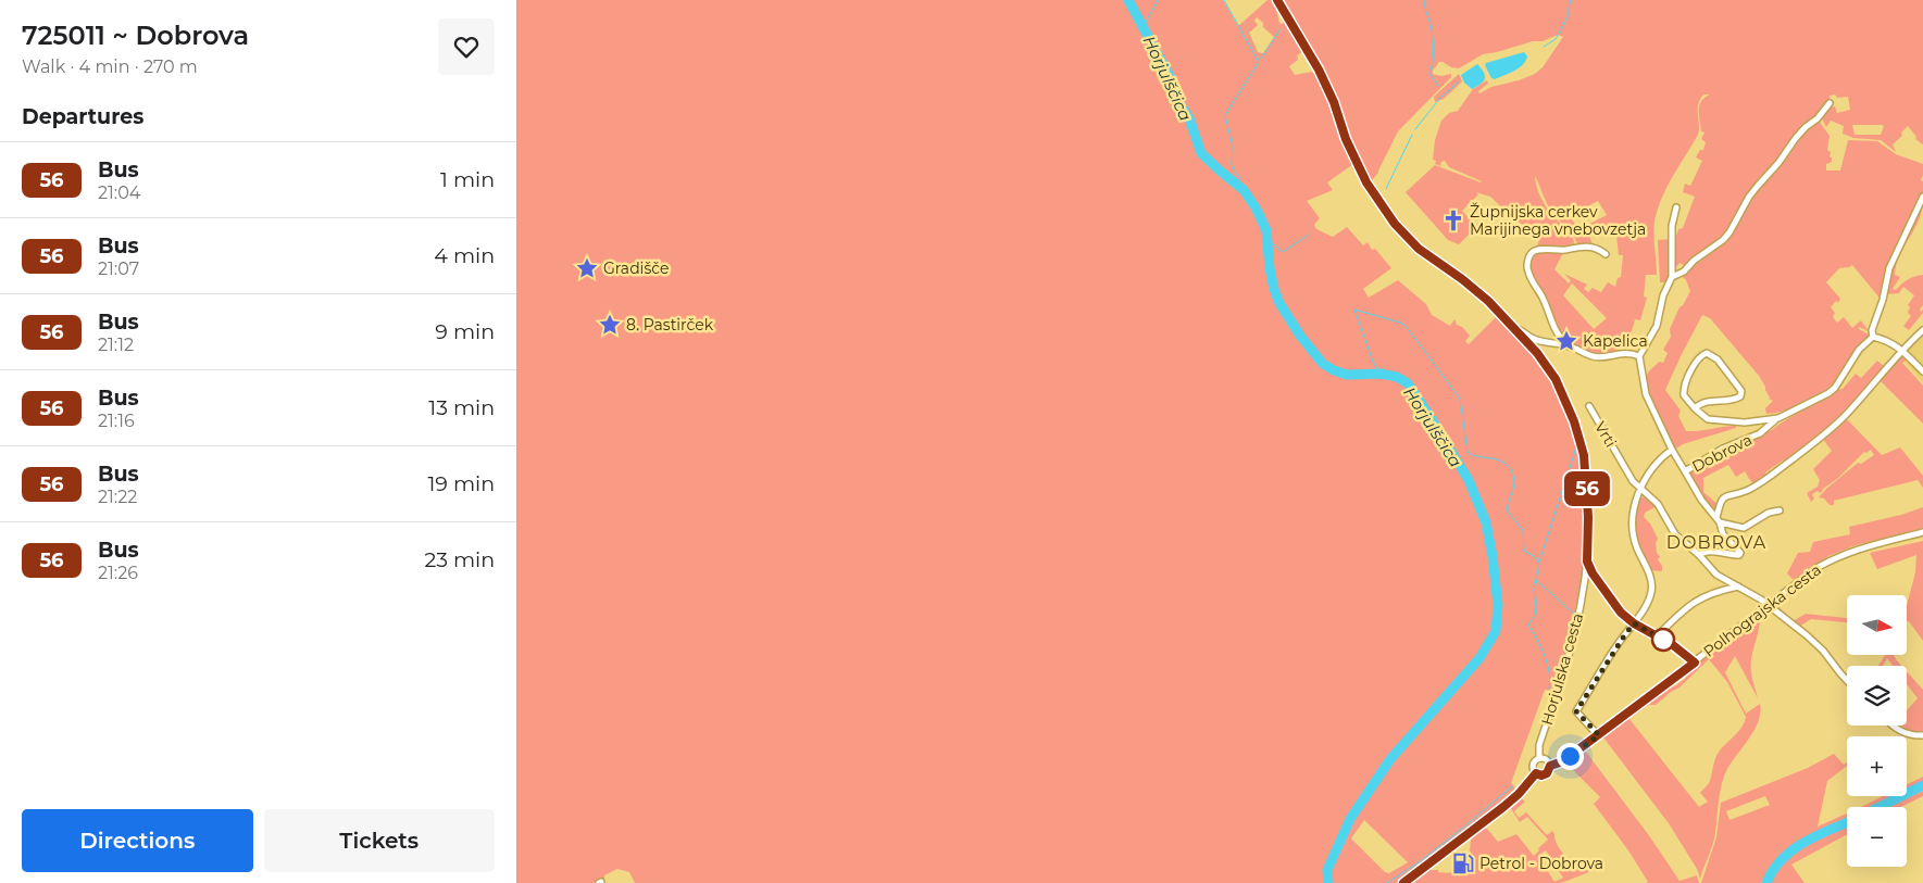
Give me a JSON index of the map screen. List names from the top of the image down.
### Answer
{
  "streets": {
    "street": [
      "Vrti",
      "Dobrova",
      "Polhograjska cesta",
      "Horjulska cesta"
    ]
  },
  "crossings": [
    ["Polhograjska cesta", "Horjulska cesta"]
  ],
  "districts": ["DOBROVA"],
  "water": ["Horjulščica"],
  "places": {
    "church": ["Župnijska cerkev Marijinega vnebovzetja"],
    "place": ["Gradišče", "8. Pastirček", "Kapelica"],
    "fuel station": ["Petrol - Dobrova"]
  },
  "lines": ["bus line 56"],
  "north": "right",
  "page": {
    "heading": [
      ["725011 ~ Dobrova", "Walk · 4 min · 270 m"],
      "Departures"
    ],
    "on_map": "56",
    "list": [
      {
        "mark": "56",
        "name": "Bus",
        "note": "21:04",
        "value": "1 min"
      },
      {
        "mark": "56",
        "name": "Bus",
        "note": "21:07",
        "value": "4 min"
      },
      {
        "mark": "56",
        "name": "Bus",
        "note": "21:12",
        "value": "9 min"
      },
      {
        "mark": "56",
        "name": "Bus",
        "note": "21:16",
        "value": "13 min"
      },
      {
        "mark": "56",
        "name": "Bus",
        "note": "21:22",
        "value": "19 min"
      },
      {
        "mark": "56",
        "name": "Bus",
        "note": "21:26",
        "value": "23 min"
      }
    ],
    "map_buttons": ["+", "−"],
    "buttons": ["Directions", "Tickets"]
  }
}
